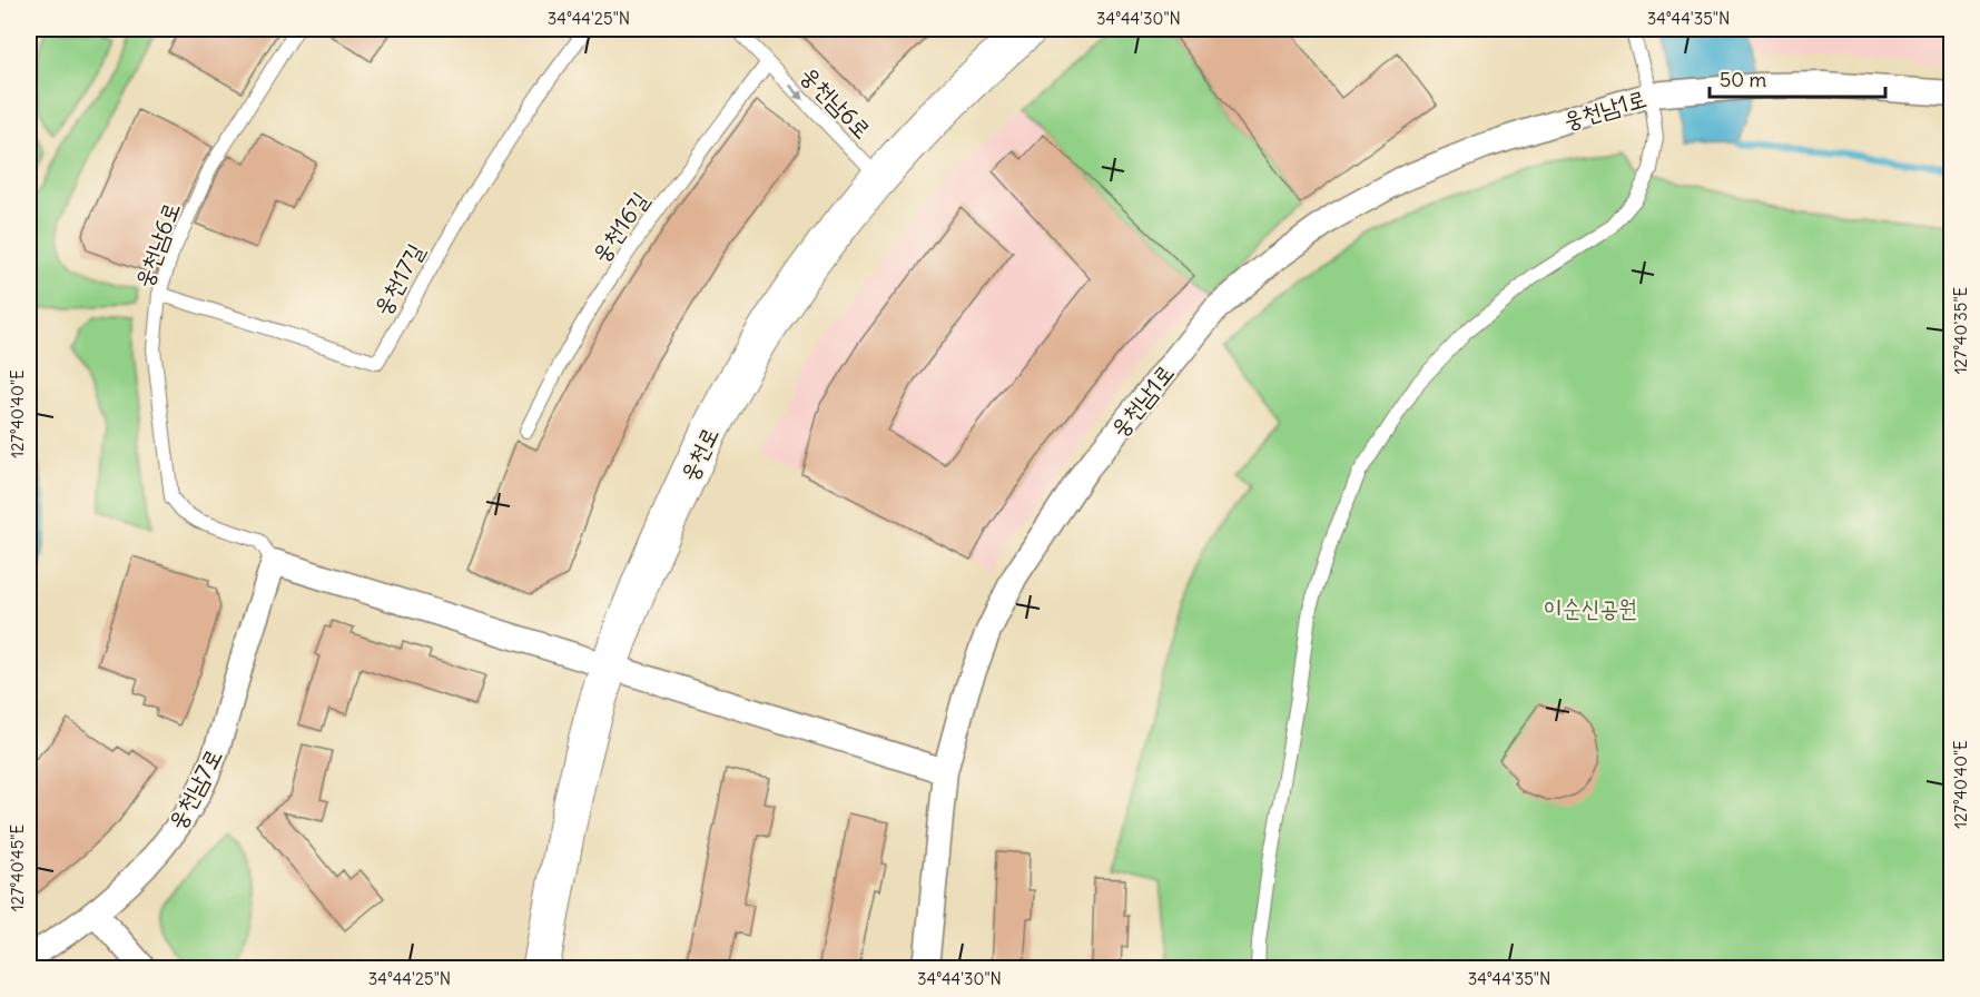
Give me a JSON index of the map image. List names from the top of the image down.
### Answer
{
  "streets": {
    "street": ["웅천남1로", "웅천로", "웅천남7로"],
    "lane": ["웅천남6로", "웅천16길", "웅천17길"]
  },
  "crossings": [
    ["웅천남6로", "웅천16길"],
    ["웅천남6로", "웅천17길"],
    ["웅천남6로", "웅천로"],
    ["웅천남6로", "웅천남7로"]
  ],
  "parks": ["이순신공원"],
  "scale_bar": "50 m",
  "coordinates": [
    "34°44'25\"N",
    "34°44'30\"N",
    "34°44'35\"N",
    "127°40'35\"E",
    "127°40'40\"E",
    "127°40'45\"E"
  ]
}
